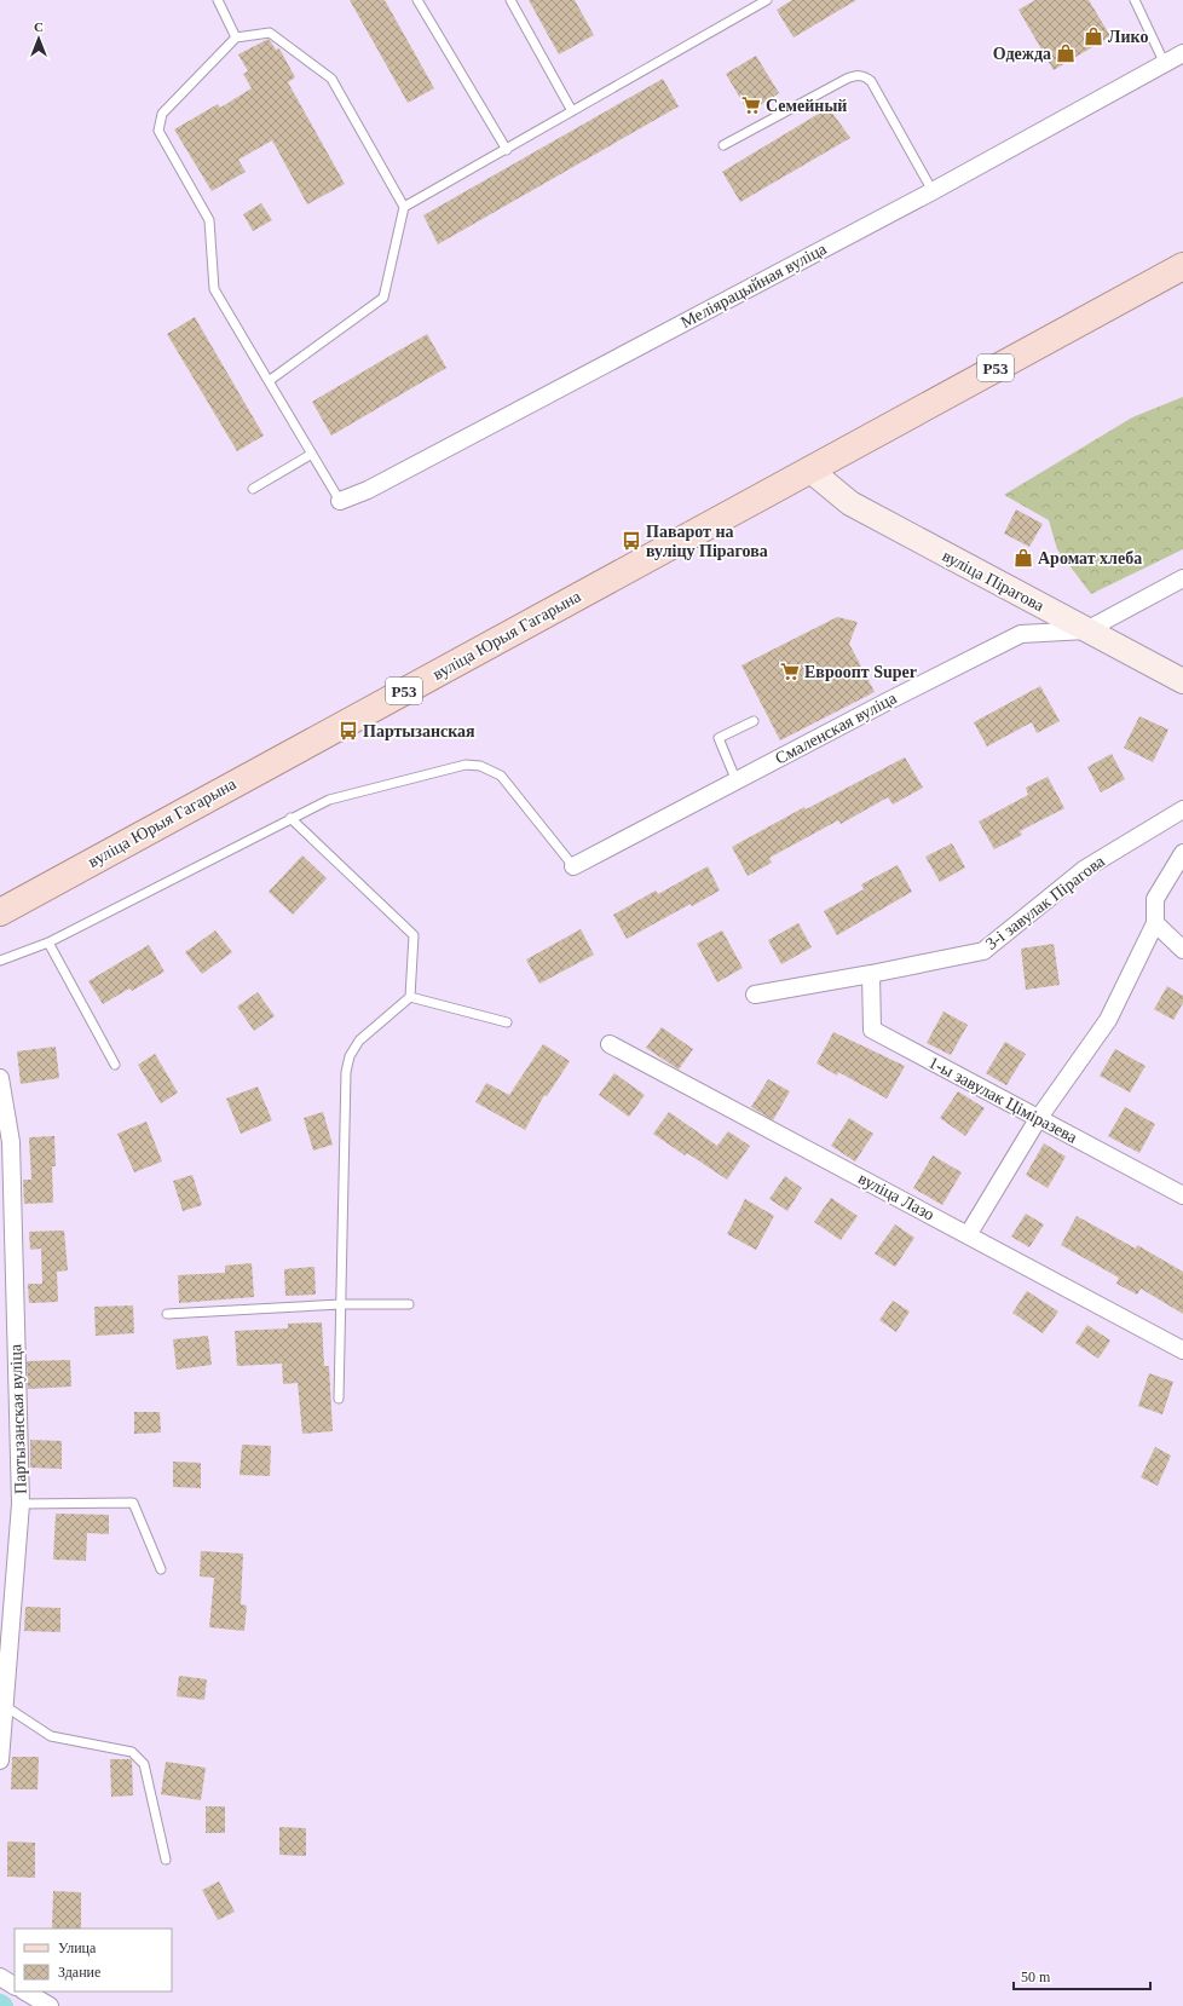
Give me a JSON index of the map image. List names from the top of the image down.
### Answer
{
  "streets": {
    "main road": ["Р53", "вуліца Пірагова", "вуліца Юрыя Гагарына"],
    "street": [
      "Меліярацыйная вуліца",
      "Смаленская вуліца",
      "3-і завулак Пірагова",
      "1-ы завулак Ціміразева",
      "вуліца Лазо",
      "Партызанская вуліца"
    ]
  },
  "crossings": [
    ["Р53", "вуліца Пірагова"],
    ["Р53", "вуліца Юрыя Гагарына"],
    ["вуліца Пірагова", "вуліца Юрыя Гагарына"],
    ["вуліца Пірагова", "Смаленская вуліца"],
    ["3-і завулак Пірагова", "1-ы завулак Ціміразева"]
  ],
  "places": {
    "shop": ["Лико", "Одежда", "Аромат хлеба"],
    "supermarket": ["Семейный", "Евроопт Super"],
    "bus stop": ["Паварот на вуліцу Пірагова", "Партызанская"]
  },
  "legend": ["Улица", "Здание"],
  "scale_bar": "50 m",
  "north": "top"
}
